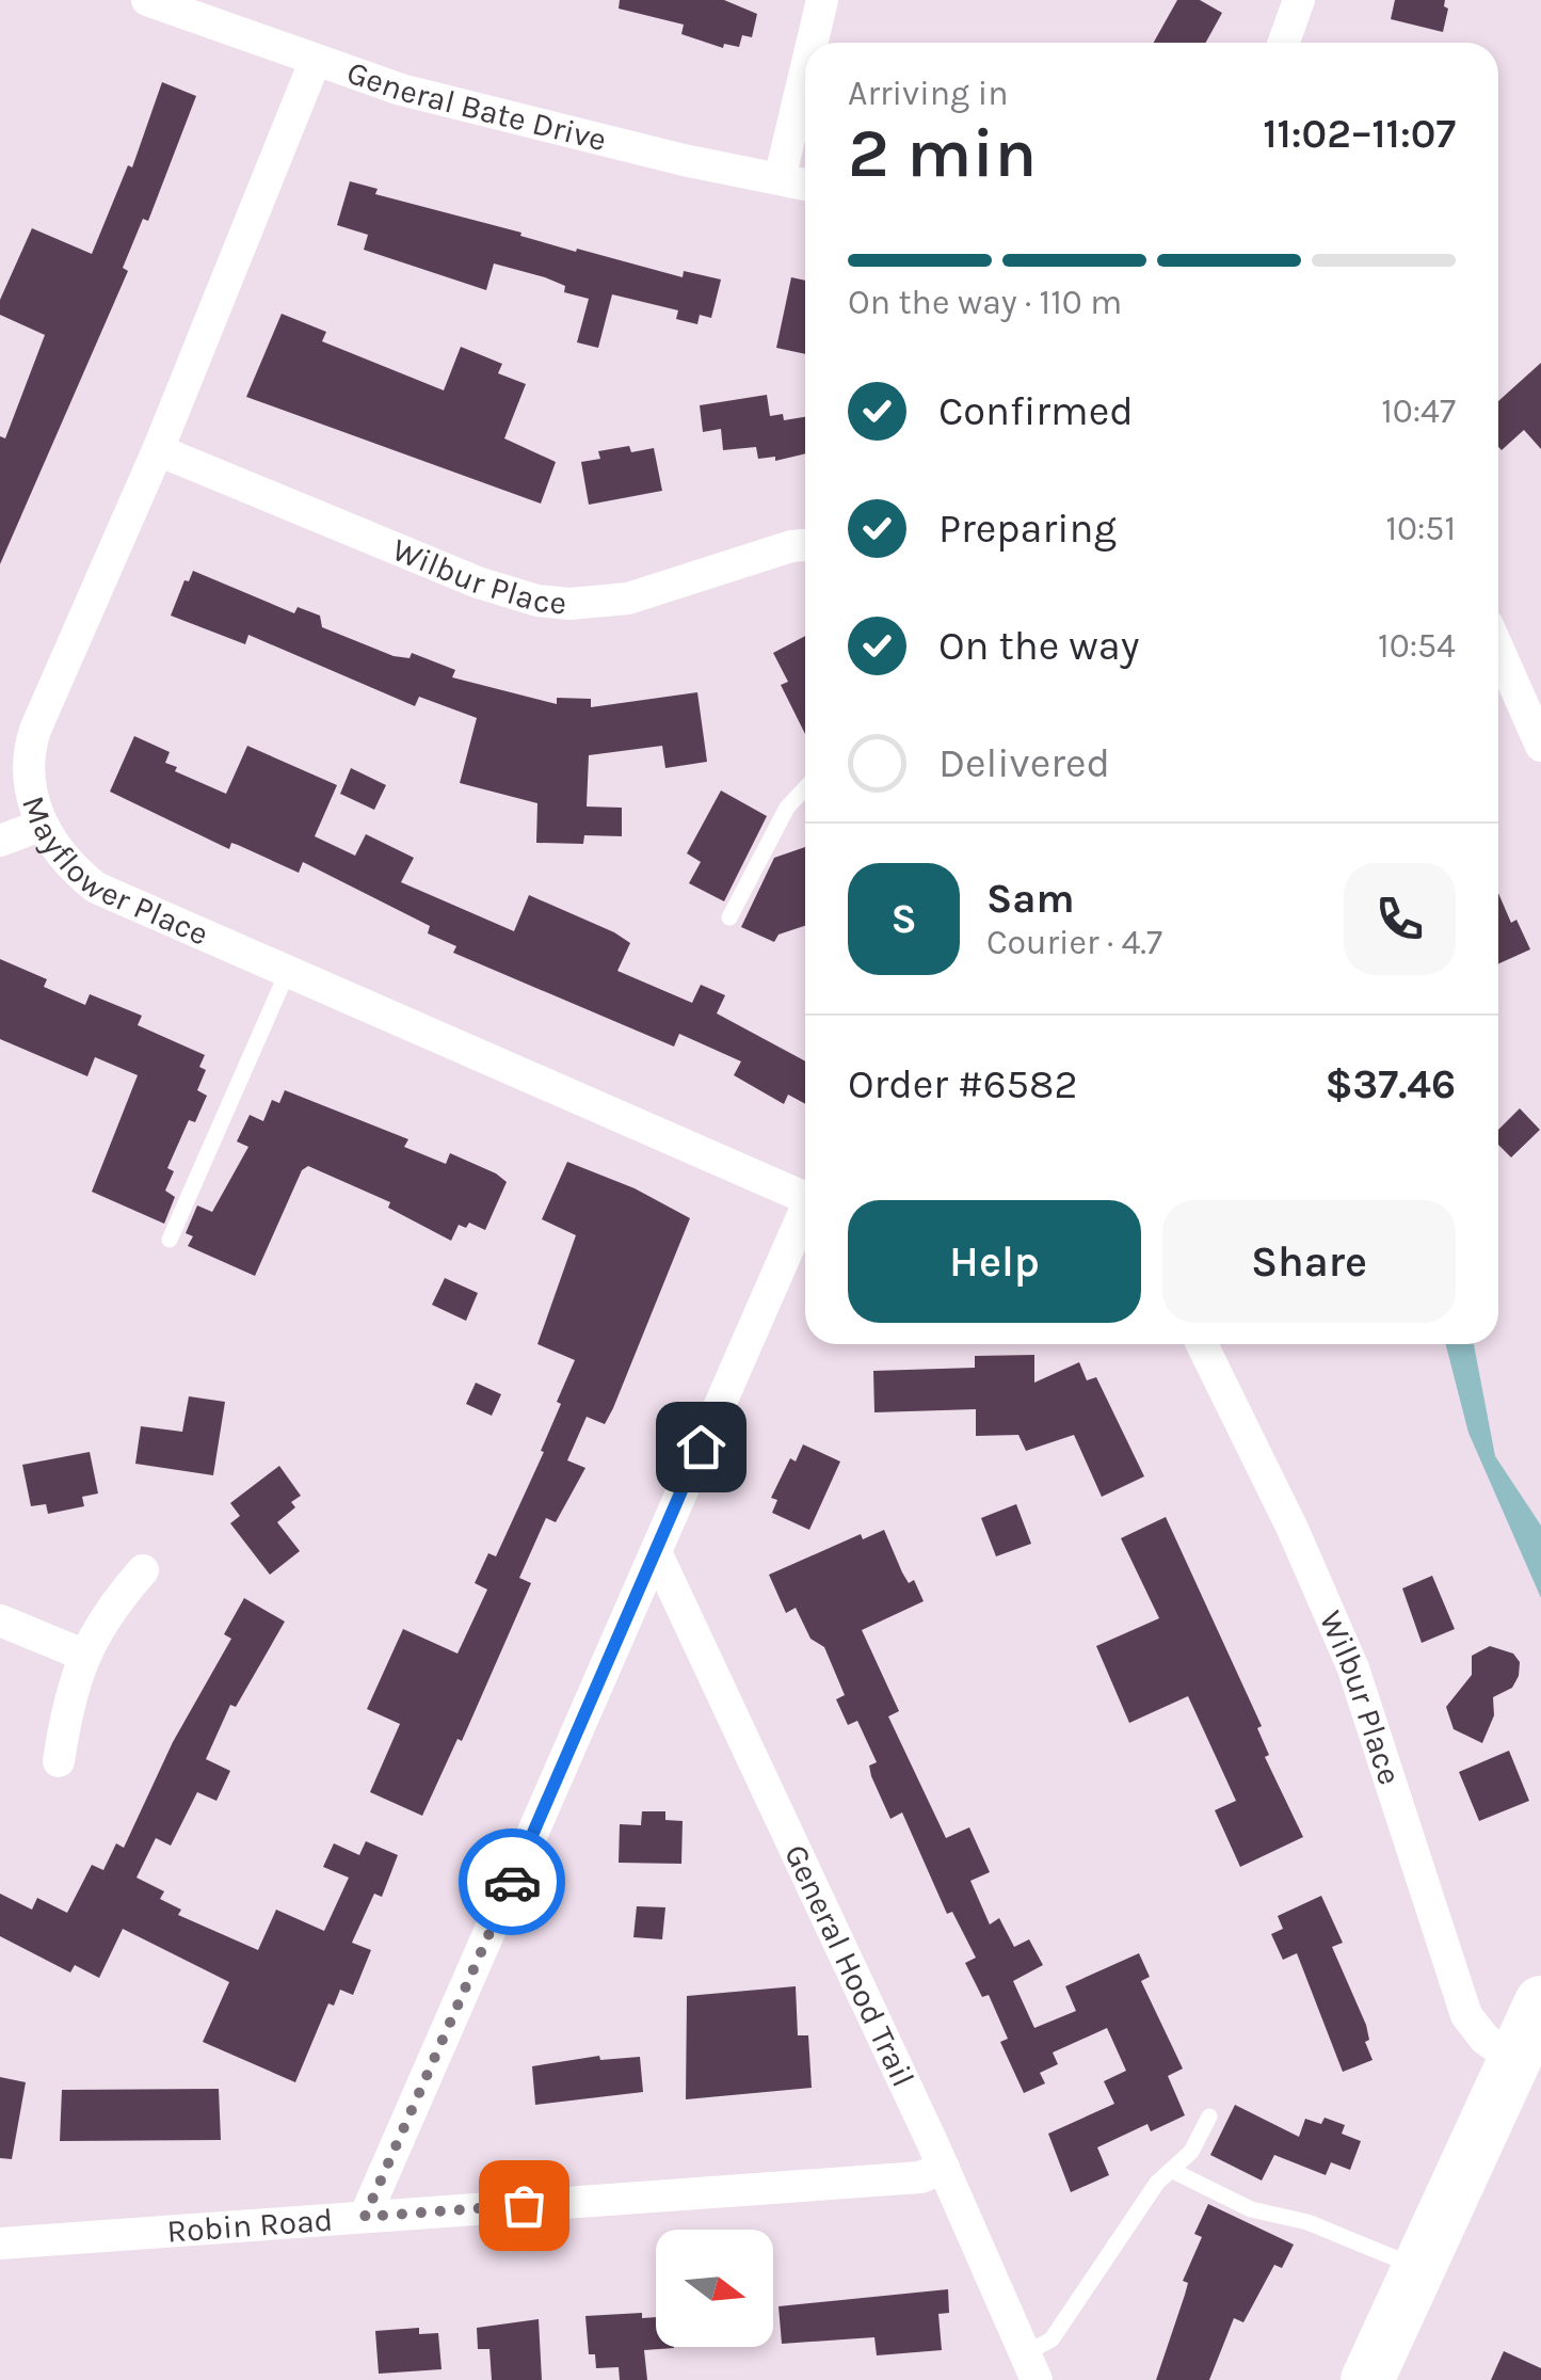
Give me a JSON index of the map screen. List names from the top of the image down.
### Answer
{
  "streets": {
    "street": [
      "General Bate Drive",
      "Wilbur Place",
      "Mayflower Place",
      "General Hood Trail",
      "Robin Road"
    ]
  },
  "crossings": [
    ["General Bate Drive", "Mayflower Place"],
    ["Wilbur Place", "Mayflower Place"],
    ["General Hood Trail", "Robin Road"]
  ],
  "north": "right",
  "page": {
    "heading": ["2 min", "Arriving in", "11:02–11:07"],
    "panel": [
      "Sam",
      "Courier · 4.7",
      "Order #6582",
      "$37.46"
    ],
    "bar": "On the way · 110 m",
    "list": [
      ["Confirmed", "10:47"],
      ["Preparing", "10:51"],
      ["On the way", "10:54"],
      "Delivered"
    ],
    "round": "S",
    "buttons": ["Help", "Share"]
  }
}
